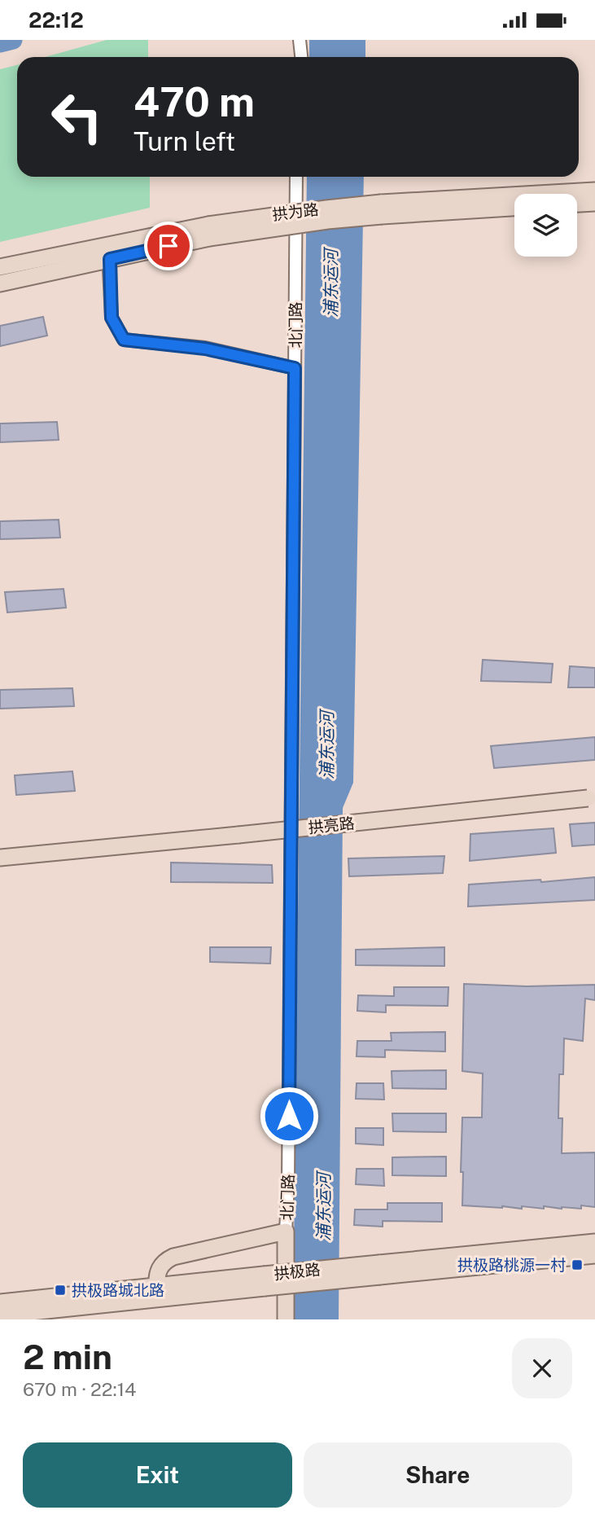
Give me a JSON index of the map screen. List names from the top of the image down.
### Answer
{
  "streets": {
    "main road": [
      "拱为路",
      "北门路",
      "拱亮路",
      "拱极路"
    ]
  },
  "crossings": [
    ["北门路", "拱极路"]
  ],
  "water": ["浦东运河"],
  "places": {
    "transit": ["拱极路桃源一村", "拱极路城北路"]
  },
  "page": {
    "status": "22:12",
    "turn": ["470 m", "Turn left"],
    "heading": ["2 min", "670 m · 22:14"],
    "buttons": ["Exit", "Share"]
  }
}
